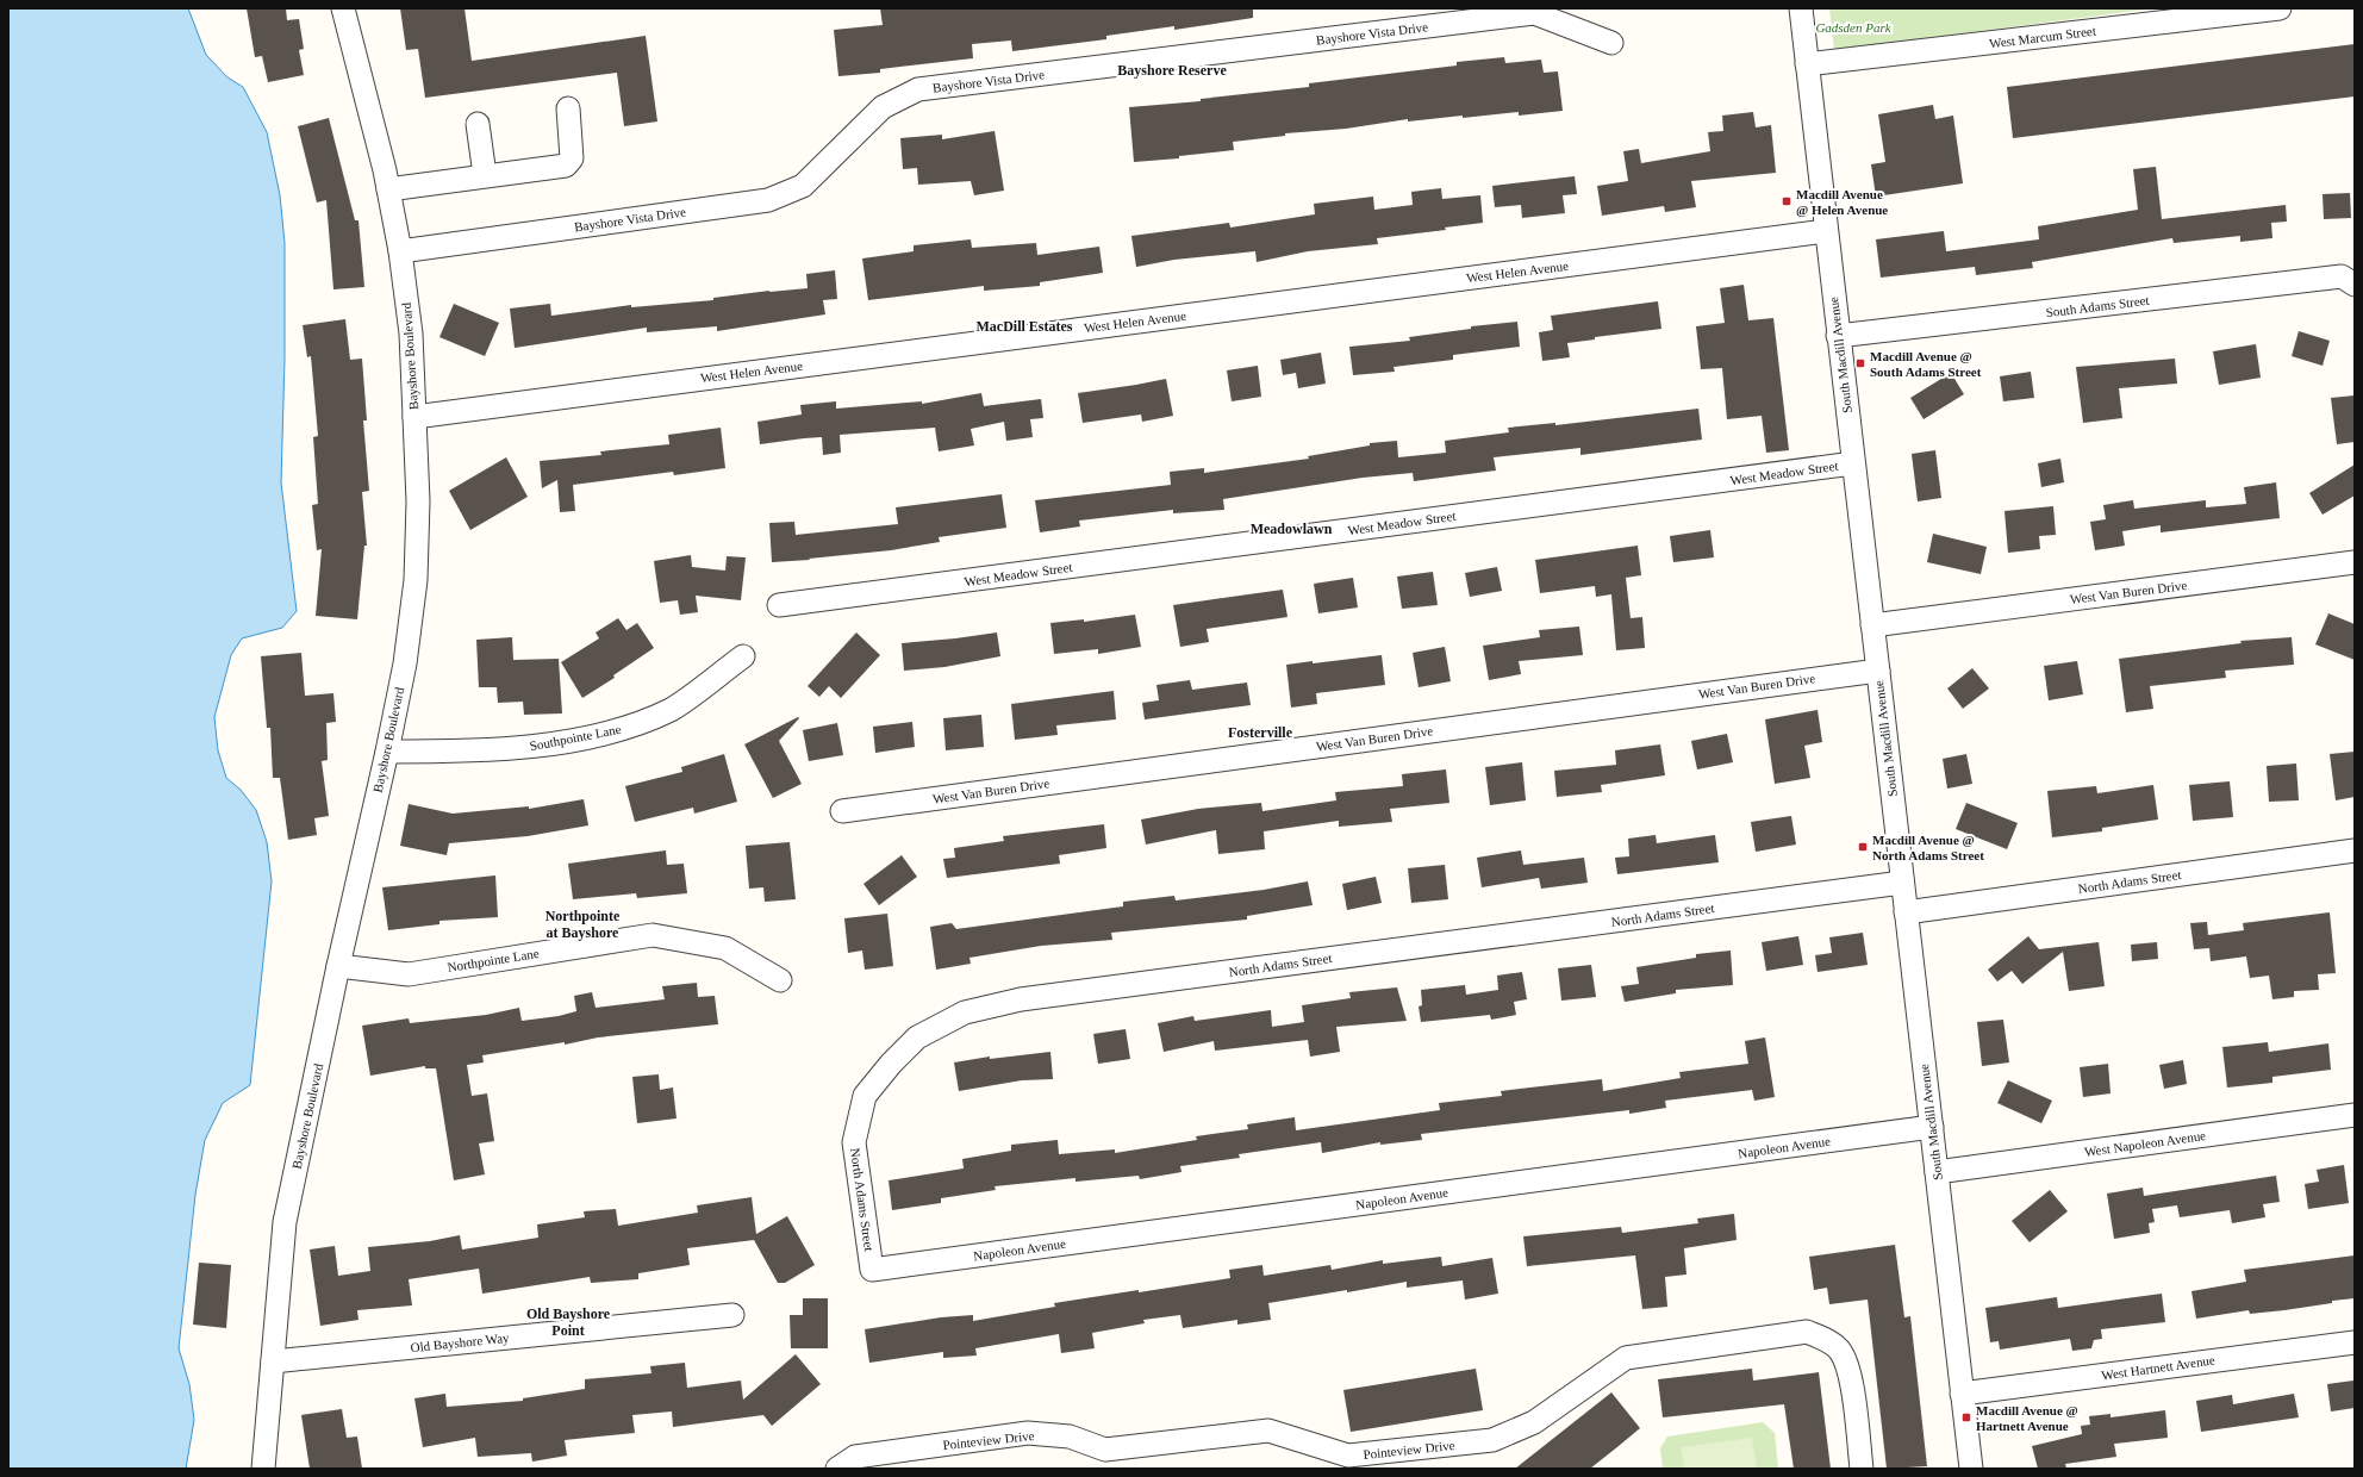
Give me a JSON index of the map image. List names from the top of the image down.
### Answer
{
  "streets": {
    "street": [
      "Bayshore Vista Drive",
      "West Marcum Street",
      "West Helen Avenue",
      "South Adams Street",
      "South Macdill Avenue",
      "Bayshore Boulevard",
      "West Meadow Street",
      "West Van Buren Drive",
      "Southpointe Lane",
      "North Adams Street",
      "Northpointe Lane",
      "West Napoleon Avenue",
      "Napoleon Avenue",
      "Old Bayshore Way",
      "West Hartnett Avenue",
      "Pointeview Drive"
    ]
  },
  "crossings": [
    ["Bayshore Vista Drive", "Bayshore Boulevard"],
    ["West Marcum Street", "South Macdill Avenue"],
    ["West Helen Avenue", "South Macdill Avenue"],
    ["West Helen Avenue", "Bayshore Boulevard"],
    ["South Adams Street", "South Macdill Avenue"],
    ["South Macdill Avenue", "West Meadow Street"],
    ["South Macdill Avenue", "West Van Buren Drive"],
    ["South Macdill Avenue", "North Adams Street"],
    ["South Macdill Avenue", "West Napoleon Avenue"],
    ["South Macdill Avenue", "Napoleon Avenue"],
    ["South Macdill Avenue", "West Hartnett Avenue"],
    ["Bayshore Boulevard", "Southpointe Lane"],
    ["Bayshore Boulevard", "Northpointe Lane"],
    ["Bayshore Boulevard", "Old Bayshore Way"],
    ["North Adams Street", "Napoleon Avenue"]
  ],
  "districts": [
    "Bayshore Reserve",
    "MacDill Estates",
    "Meadowlawn",
    "Fosterville",
    "Northpointe at Bayshore",
    "Old Bayshore Point"
  ],
  "parks": ["Gadsden Park"],
  "places": {
    "transit": [
      "Macdill Avenue @ Helen Avenue",
      "Macdill Avenue @ South Adams Street",
      "Macdill Avenue @ North Adams Street",
      "Macdill Avenue @ Hartnett Avenue"
    ]
  }
}
